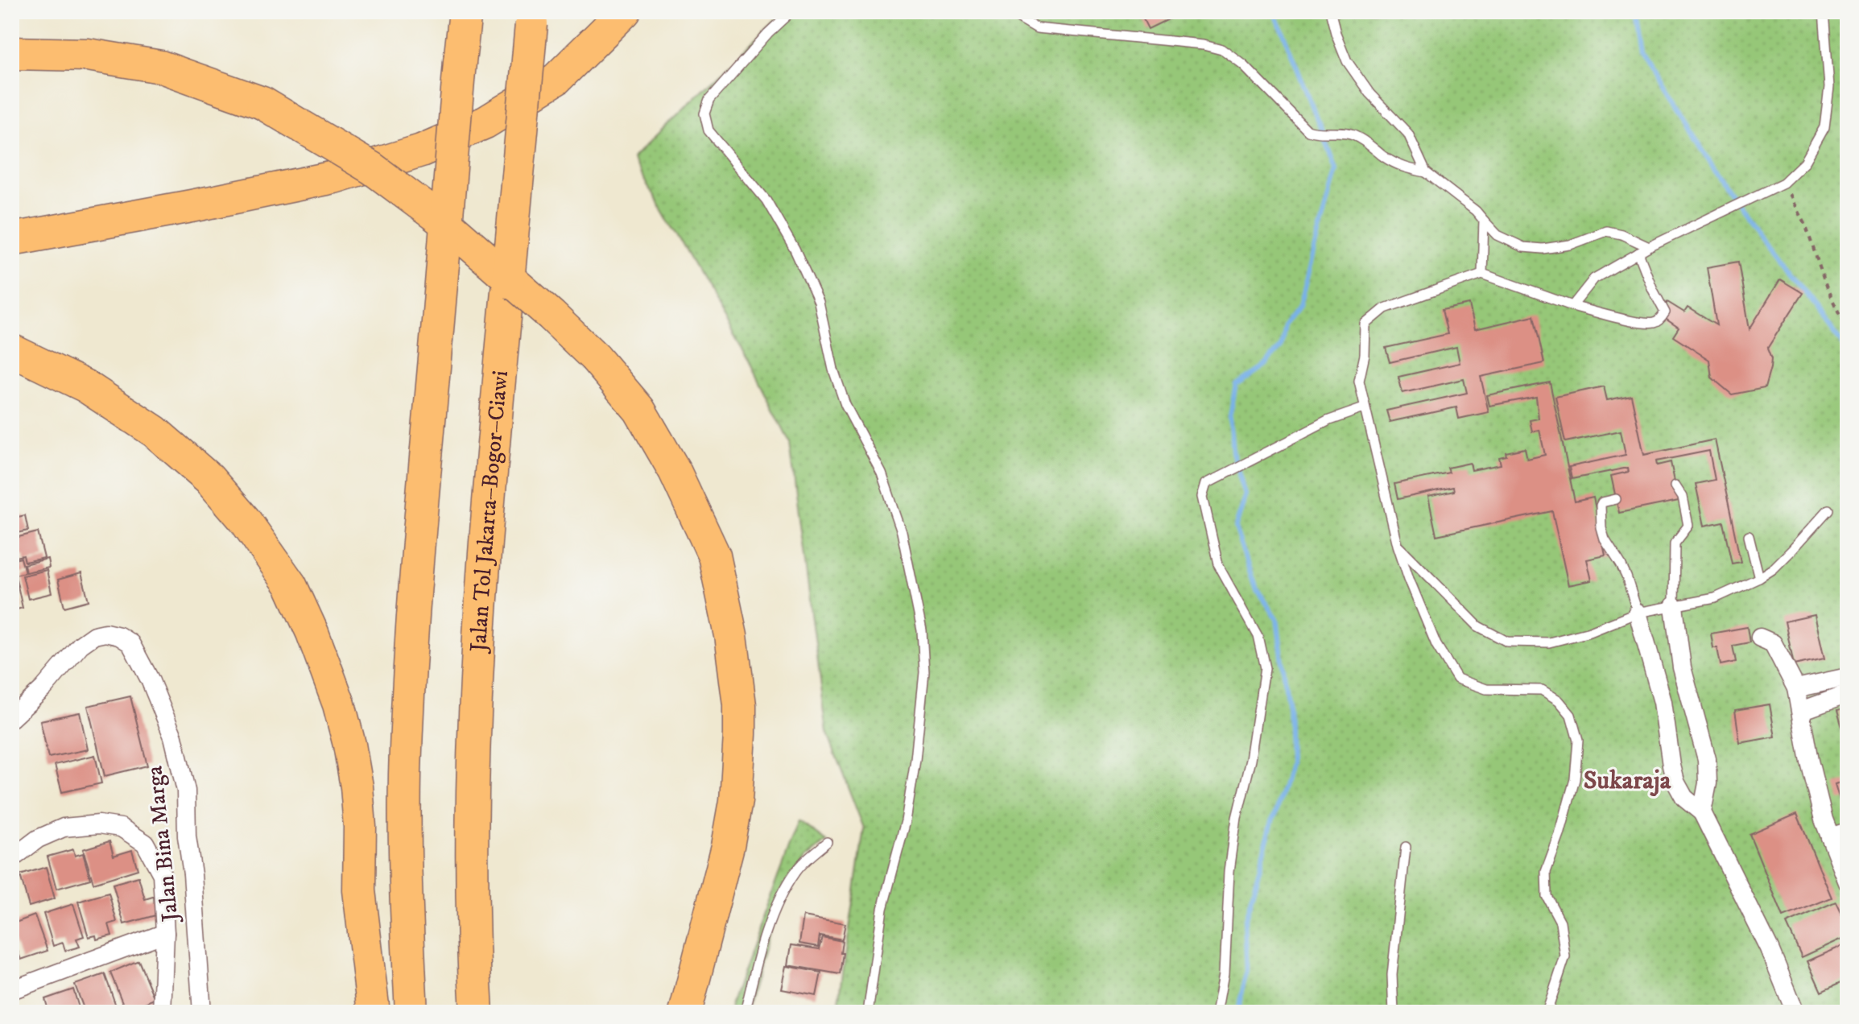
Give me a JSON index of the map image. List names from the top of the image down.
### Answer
{
  "streets": {
    "highway": ["Jalan Tol Jakarta–Bogor–Ciawi"],
    "street": ["Jalan Bina Marga"]
  },
  "districts": ["Sukaraja"]
}
